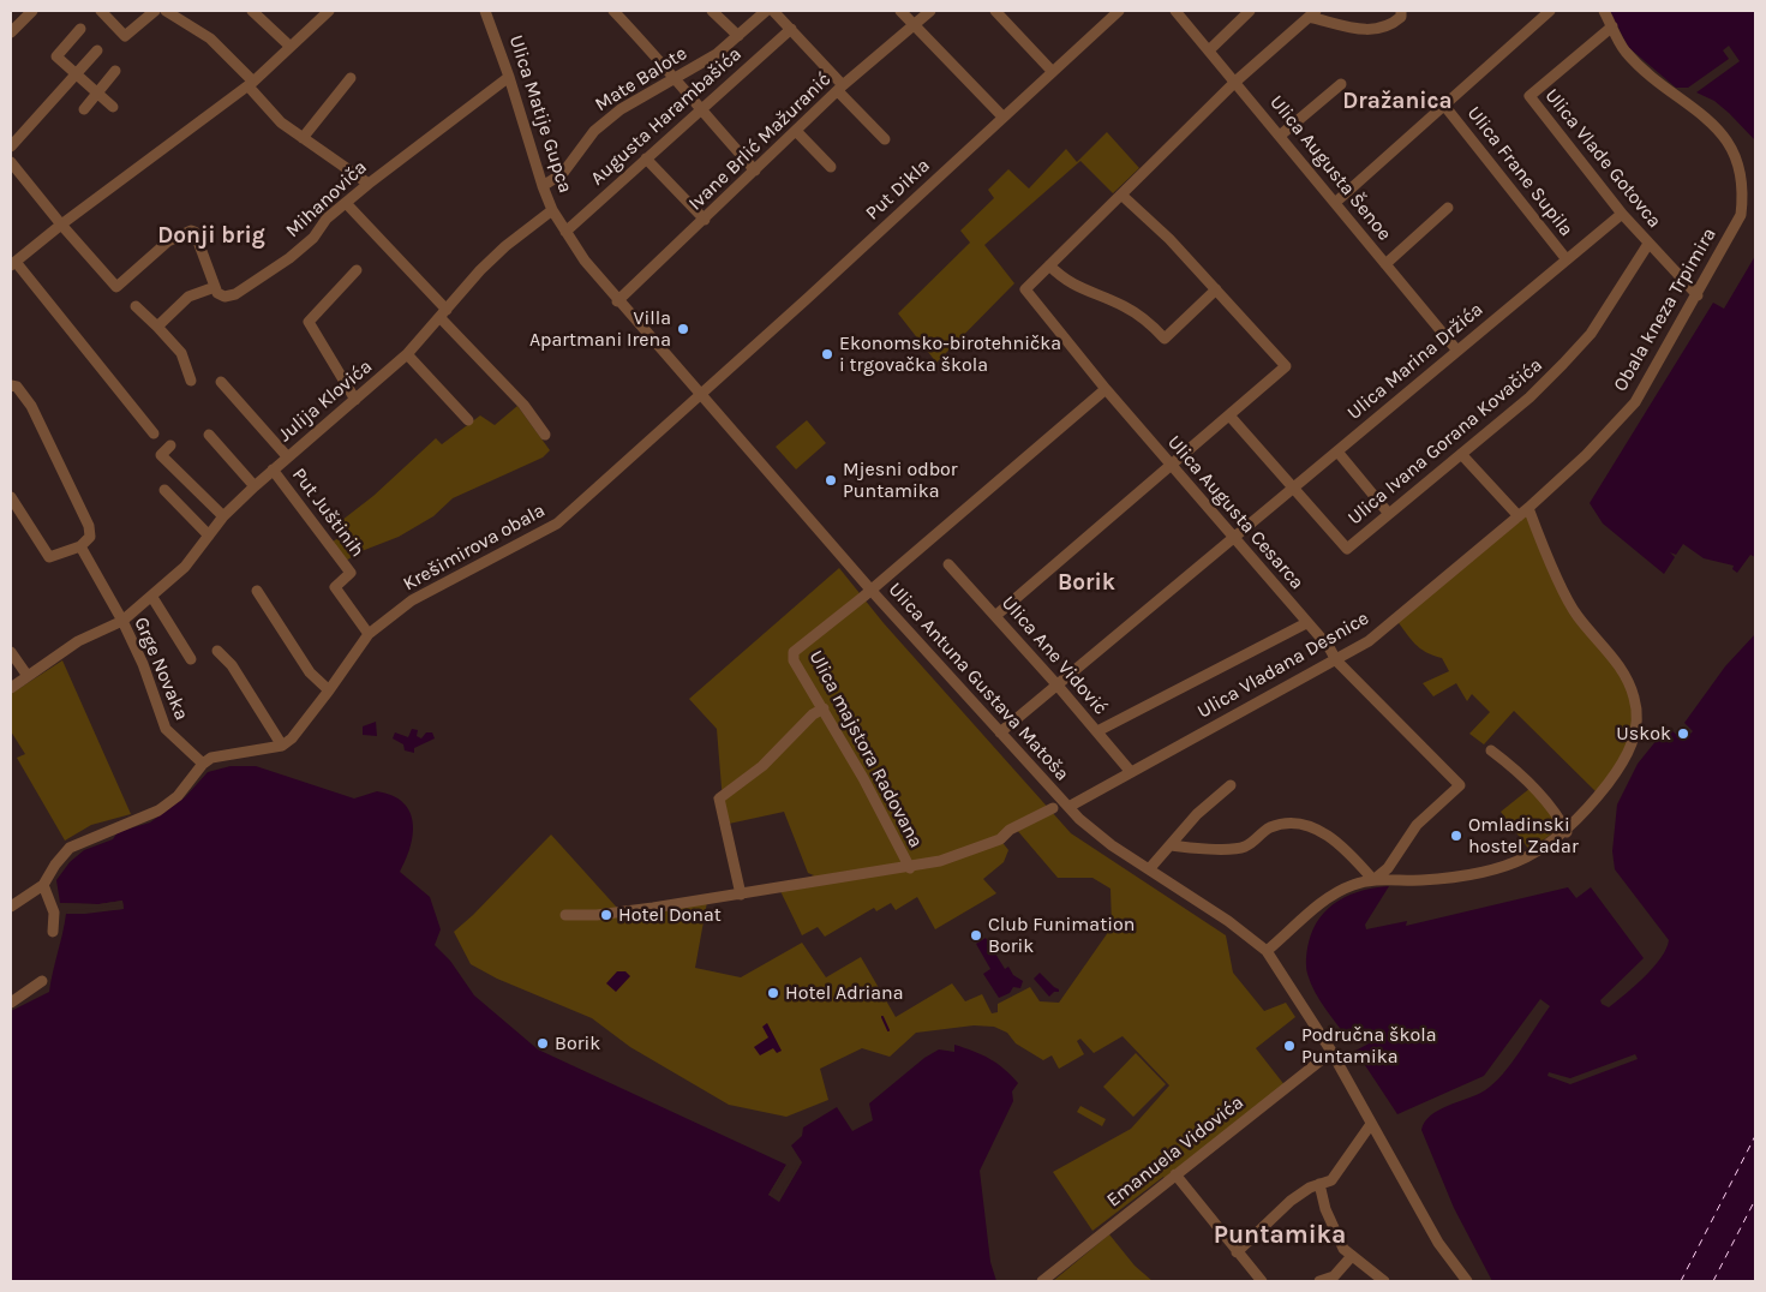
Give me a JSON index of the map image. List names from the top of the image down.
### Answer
{
  "streets": {
    "street": [
      "Mate Balote",
      "Ulica Matije Gupca",
      "Augusta Harambašića",
      "Ivane Brlić Mažuranić",
      "Ulica Vlade Gotovca",
      "Ulica Augusta Šenoe",
      "Ulica Frane Supila",
      "Put Dikla",
      "Mihanoviča",
      "Obala kneza Trpimira",
      "Ulica Marina Držića",
      "Julija Klovića",
      "Ulica Ivana Gorana Kovačića",
      "Put Juštinih",
      "Ulica Augusta Cesarca",
      "Krešimirova obala",
      "Ulica Ane Vidović",
      "Ulica Vladana Desnice",
      "Grge Novaka",
      "Ulica Antuna Gustava Matoša",
      "Ulica majstora Radovana",
      "Emanuela Vidovića"
    ]
  },
  "crossings": [
    ["Mate Balote", "Ulica Matije Gupca"],
    ["Ulica Matije Gupca", "Augusta Harambašića"],
    ["Ulica Matije Gupca", "Ivane Brlić Mažuranić"],
    ["Ulica Matije Gupca", "Put Dikla"],
    ["Ulica Matije Gupca", "Mihanoviča"],
    ["Ulica Matije Gupca", "Julija Klovića"],
    ["Ulica Matije Gupca", "Krešimirova obala"],
    ["Ulica Matije Gupca", "Ulica Antuna Gustava Matoša"],
    ["Ulica Vlade Gotovca", "Obala kneza Trpimira"],
    ["Ulica Vlade Gotovca", "Ulica Marina Držića"],
    ["Ulica Vlade Gotovca", "Ulica Ivana Gorana Kovačića"],
    ["Ulica Augusta Šenoe", "Ulica Marina Držića"],
    ["Ulica Frane Supila", "Ulica Marina Držića"],
    ["Put Dikla", "Krešimirova obala"],
    ["Put Dikla", "Ulica Antuna Gustava Matoša"],
    ["Obala kneza Trpimira", "Ulica Vladana Desnice"],
    ["Ulica Marina Držića", "Ulica Ivana Gorana Kovačića"],
    ["Ulica Marina Držića", "Ulica Augusta Cesarca"],
    ["Ulica Marina Držića", "Ulica Ane Vidović"],
    ["Ulica Marina Držića", "Ulica Antuna Gustava Matoša"],
    ["Julija Klovića", "Put Juštinih"],
    ["Julija Klovića", "Grge Novaka"],
    ["Put Juštinih", "Krešimirova obala"],
    ["Ulica Augusta Cesarca", "Ulica Vladana Desnice"],
    ["Krešimirova obala", "Ulica Antuna Gustava Matoša"],
    ["Ulica Ane Vidović", "Ulica Vladana Desnice"],
    ["Ulica Vladana Desnice", "Ulica Antuna Gustava Matoša"],
    ["Ulica Antuna Gustava Matoša", "Ulica majstora Radovana"]
  ],
  "districts": [
    "Dražanica",
    "Donji brig",
    "Borik",
    "Puntamika"
  ],
  "places": [
    "Villa Apartmani Irena",
    "Ekonomsko-birotehnička i trgovačka škola",
    "Mjesni odbor Puntamika",
    "Uskok",
    "Omladinski hostel Zadar",
    "Hotel Donat",
    "Club Funimation Borik",
    "Hotel Adriana",
    "Borik",
    "Područna škola Puntamika"
  ]
}
